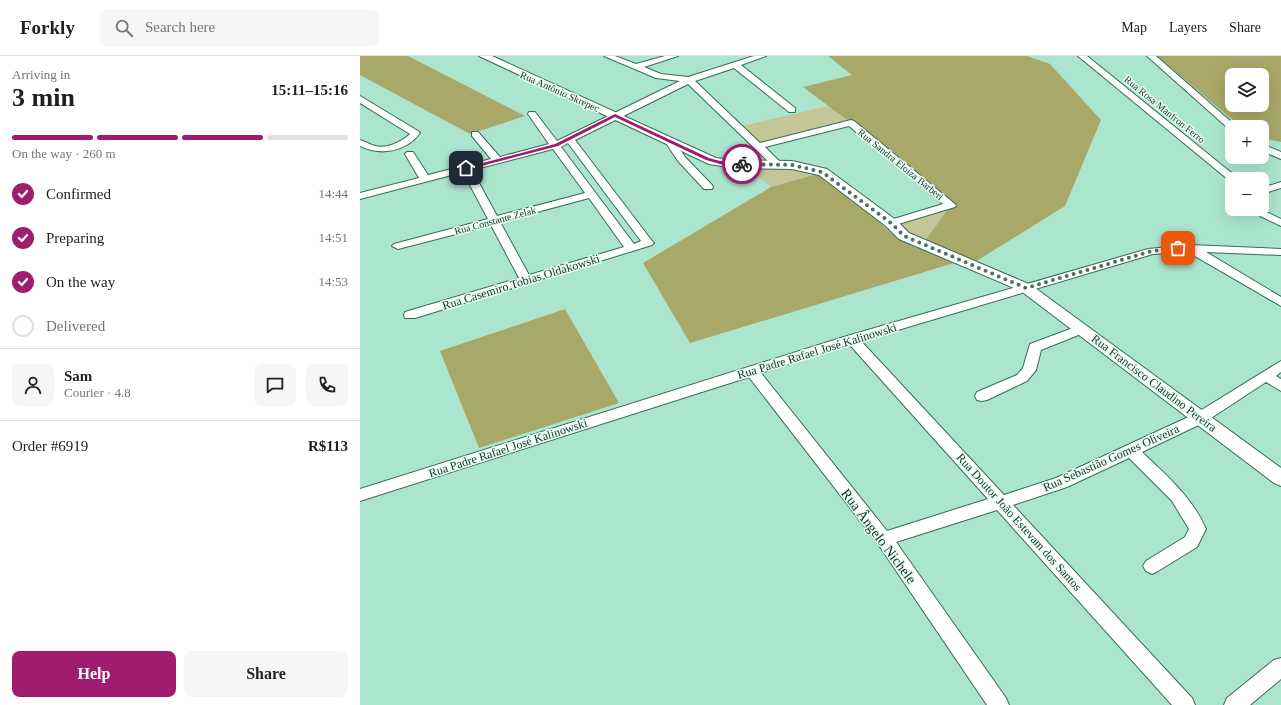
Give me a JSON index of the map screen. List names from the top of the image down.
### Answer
{
  "streets": {
    "street": [
      "Rua Antônio Skrepec",
      "Rua Rosa Manfron Ferro",
      "Rua Sandra Eloíza Barberi",
      "Rua Constante Zelak",
      "Rua Casemiro Tobias Oldakowski",
      "Rua Padre Rafael José Kalinowski",
      "Rua Francisco Claudino Pereira",
      "Rua Sebastião Gomes Oliveira",
      "Rua Doutor João Estevam dos Santos",
      "Rua Ângelo Nichele"
    ]
  },
  "crossings": [
    ["Rua Antônio Skrepec", "Rua Sandra Eloíza Barberi"],
    ["Rua Antônio Skrepec", "Rua Padre Rafael José Kalinowski"],
    ["Rua Antônio Skrepec", "Rua Francisco Claudino Pereira"],
    ["Rua Padre Rafael José Kalinowski", "Rua Francisco Claudino Pereira"],
    ["Rua Padre Rafael José Kalinowski", "Rua Doutor João Estevam dos Santos"],
    ["Rua Padre Rafael José Kalinowski", "Rua Ângelo Nichele"],
    ["Rua Francisco Claudino Pereira", "Rua Sebastião Gomes Oliveira"],
    ["Rua Sebastião Gomes Oliveira", "Rua Doutor João Estevam dos Santos"],
    ["Rua Sebastião Gomes Oliveira", "Rua Ângelo Nichele"]
  ],
  "page": {
    "header": "Forkly",
    "search": "Search here",
    "nav": ["Map", "Layers", "Share"],
    "heading": ["3 min", "Arriving in", "15:11–15:16"],
    "panel": [
      "Sam",
      "Courier · 4.8",
      "Order #6919",
      "R$113"
    ],
    "map_buttons": ["+", "−"],
    "bar": "On the way · 260 m",
    "list": [
      ["Confirmed", "14:44"],
      ["Preparing", "14:51"],
      ["On the way", "14:53"],
      "Delivered"
    ],
    "buttons": ["Help", "Share"]
  }
}
